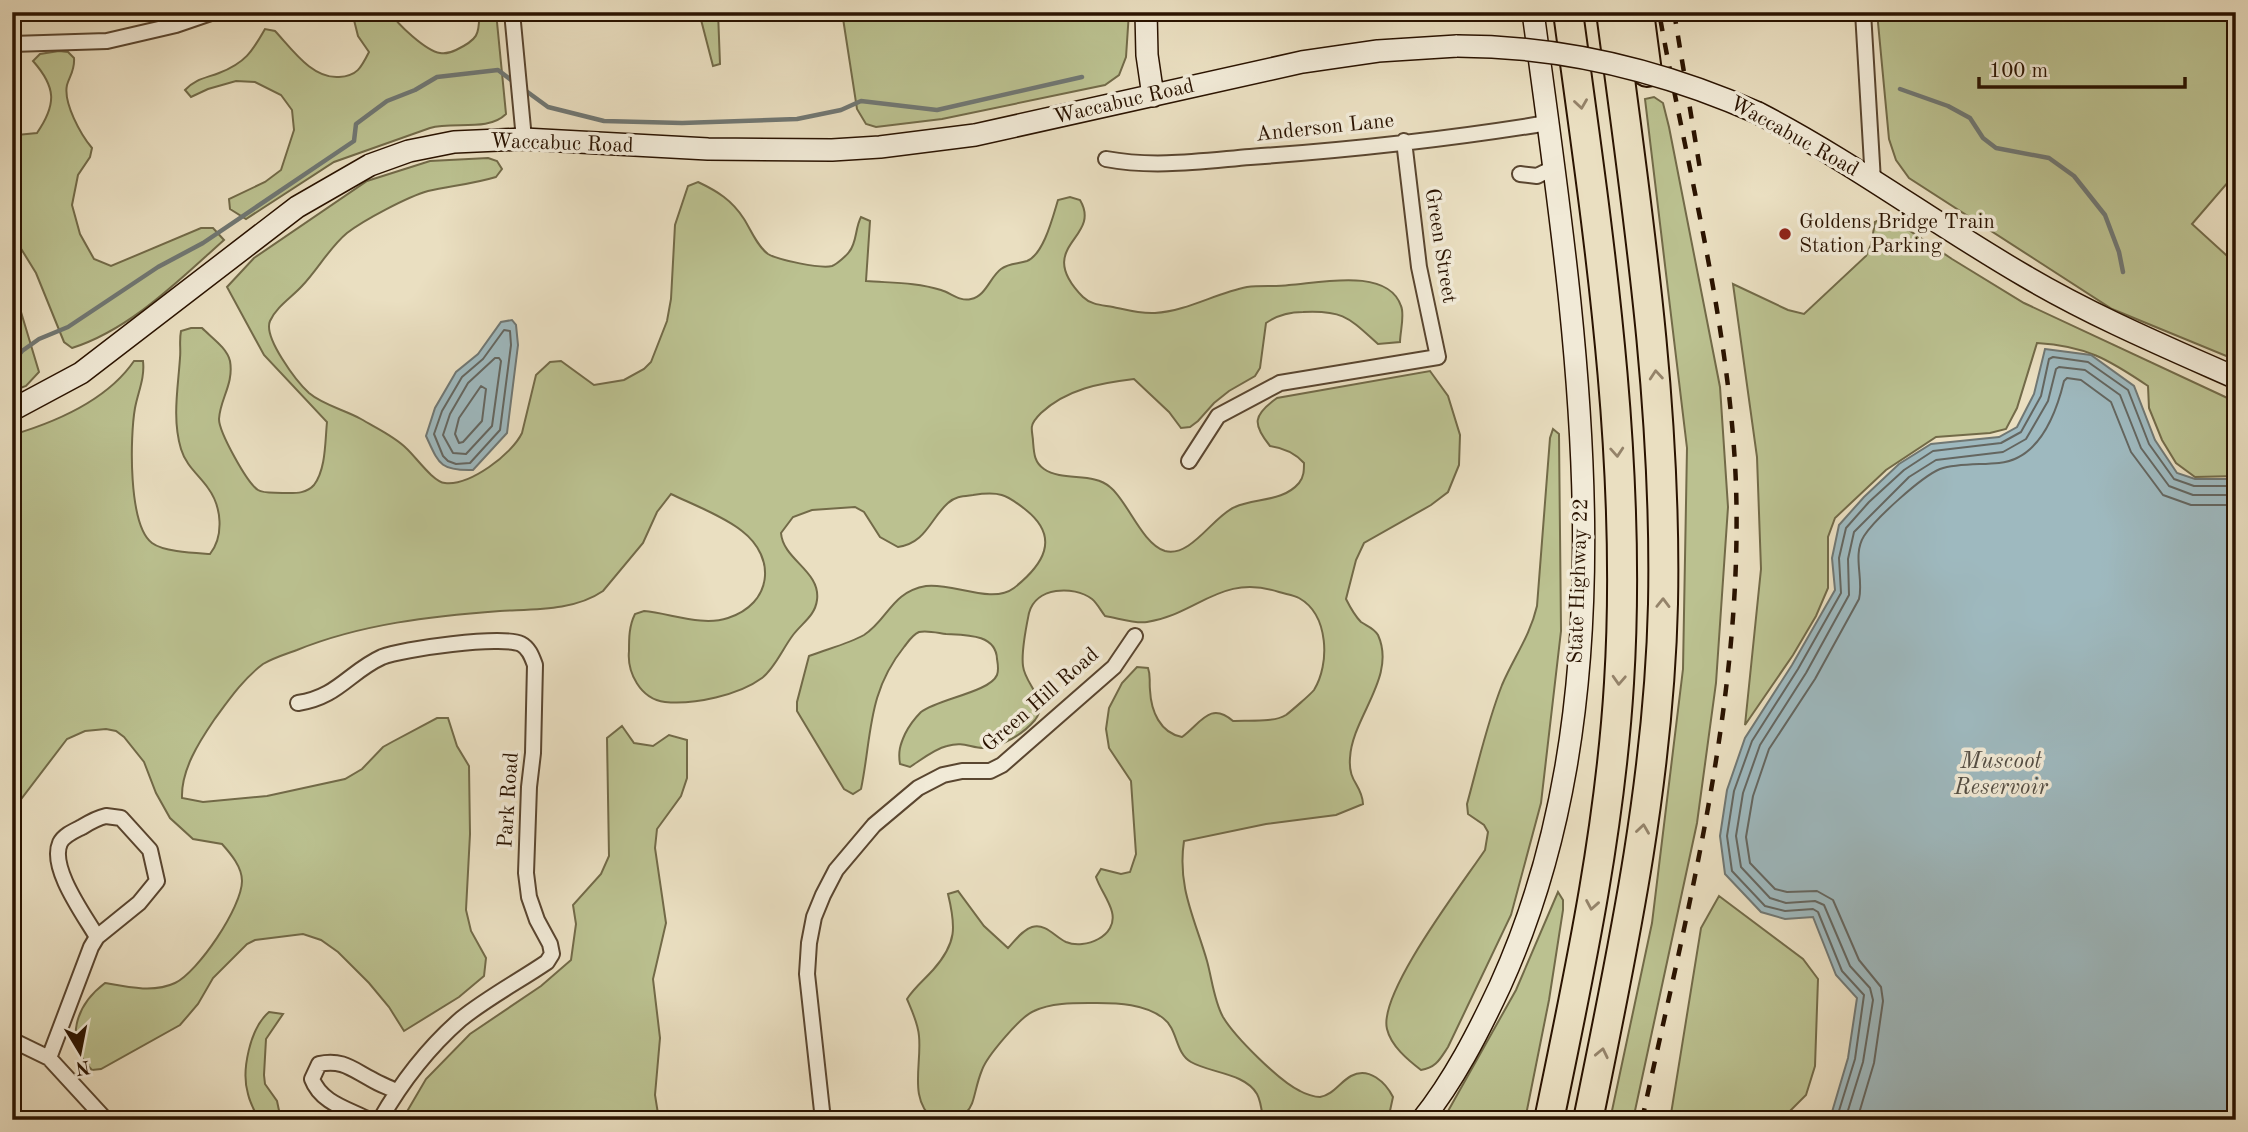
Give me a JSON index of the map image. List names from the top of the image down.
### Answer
{
  "streets": {
    "main road": ["Waccabuc Road", "State Highway 22"],
    "street": [
      "Anderson Lane",
      "Green Street",
      "Green Hill Road",
      "Park Road"
    ]
  },
  "crossings": [
    ["Anderson Lane", "Green Street"],
    ["Anderson Lane", "State Highway 22"]
  ],
  "water": ["Muscoot Reservoir"],
  "places": ["Goldens Bridge Train Station Parking"],
  "scale_bar": "100 m",
  "north": "bottom"
}
